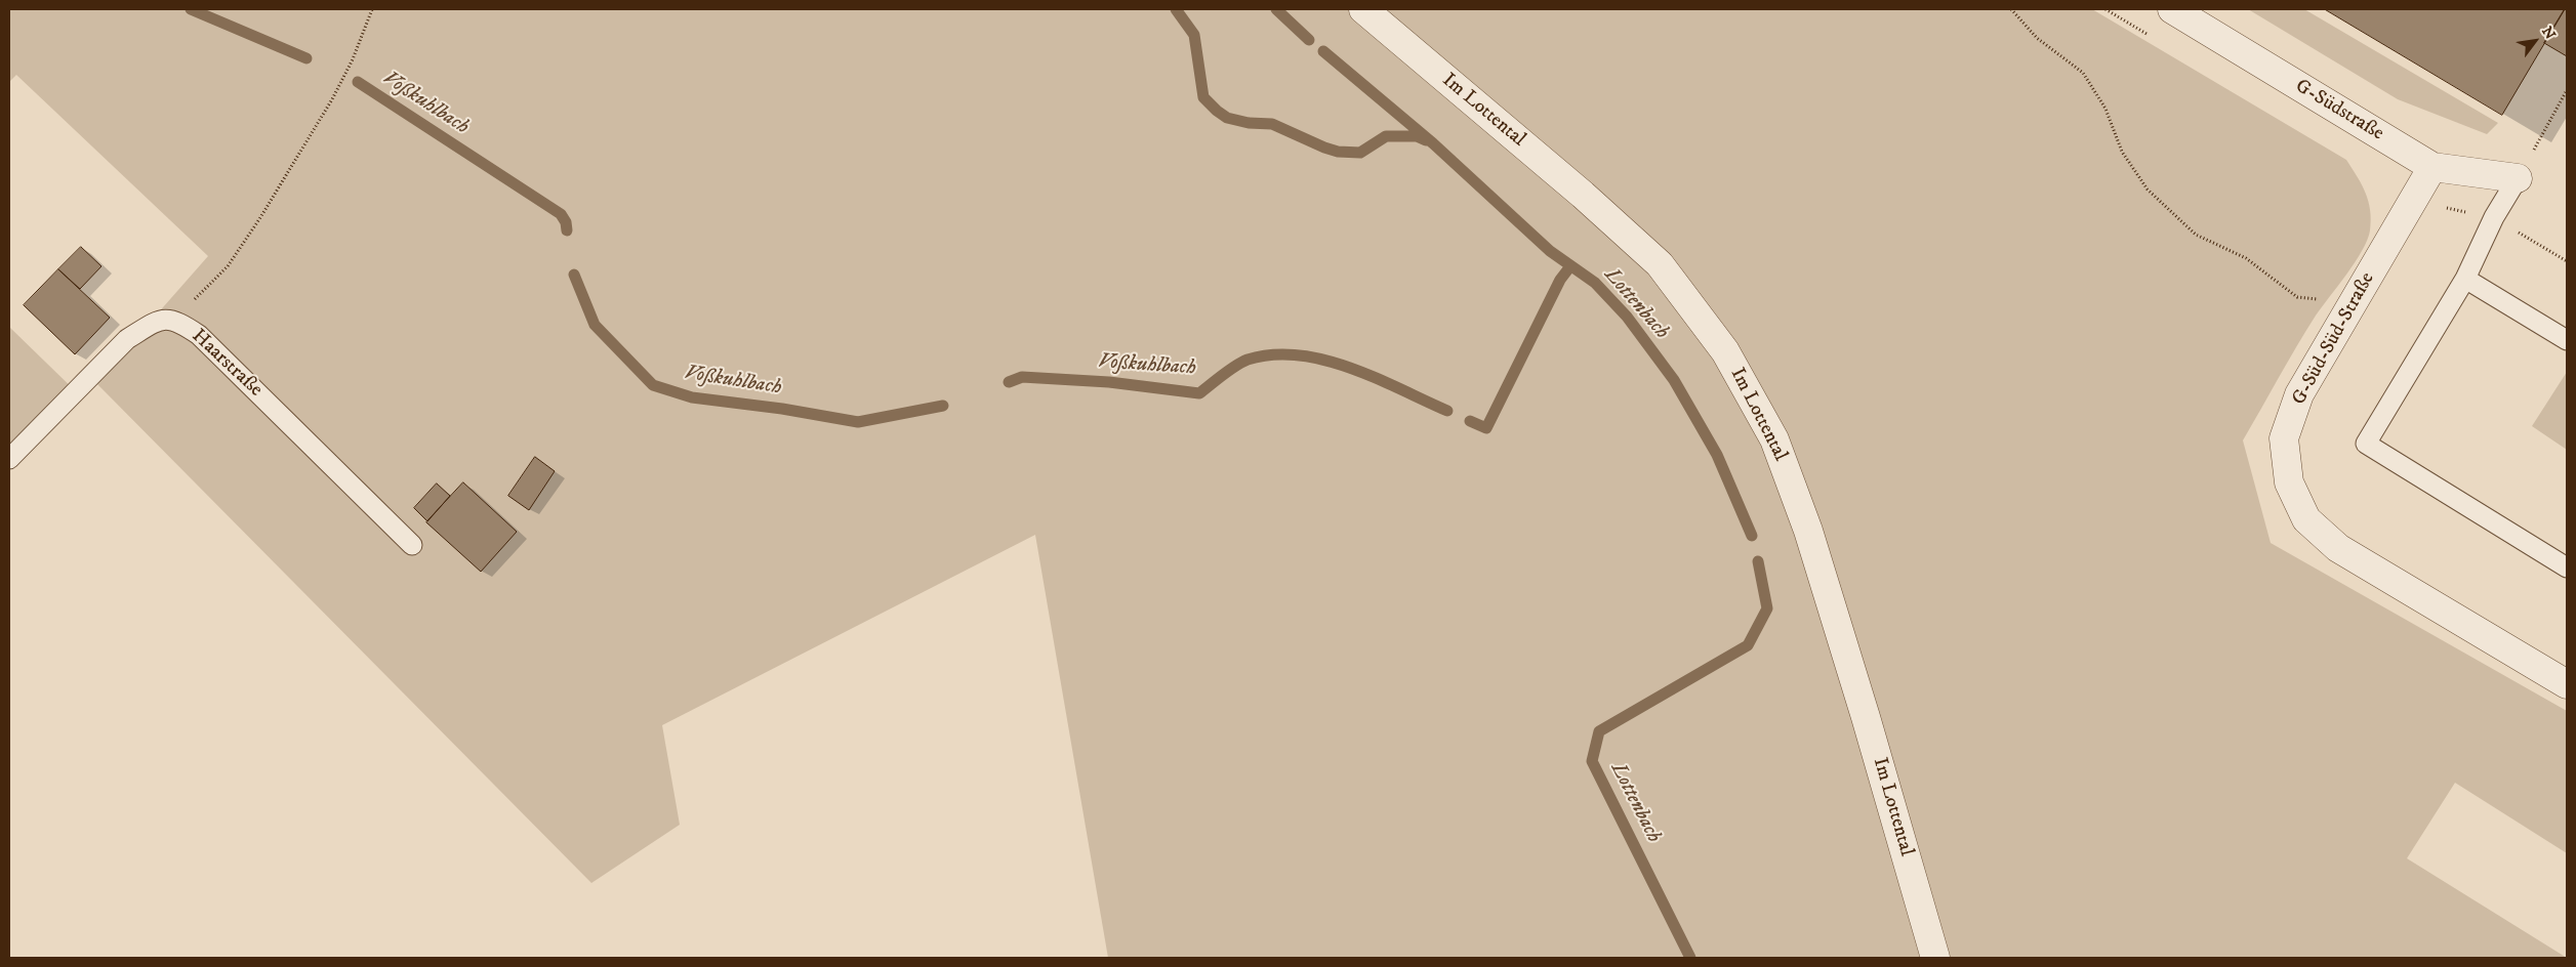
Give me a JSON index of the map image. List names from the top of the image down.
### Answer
{
  "streets": {
    "street": ["Im Lottental", "G-Südstraße", "G-Süd-Süd-Straße"],
    "lane": ["Haarstraße"]
  },
  "crossings": [
    ["G-Südstraße", "G-Süd-Süd-Straße"]
  ],
  "water": ["Voßkuhlbach", "Lottenbach"],
  "north": "top right"
}
